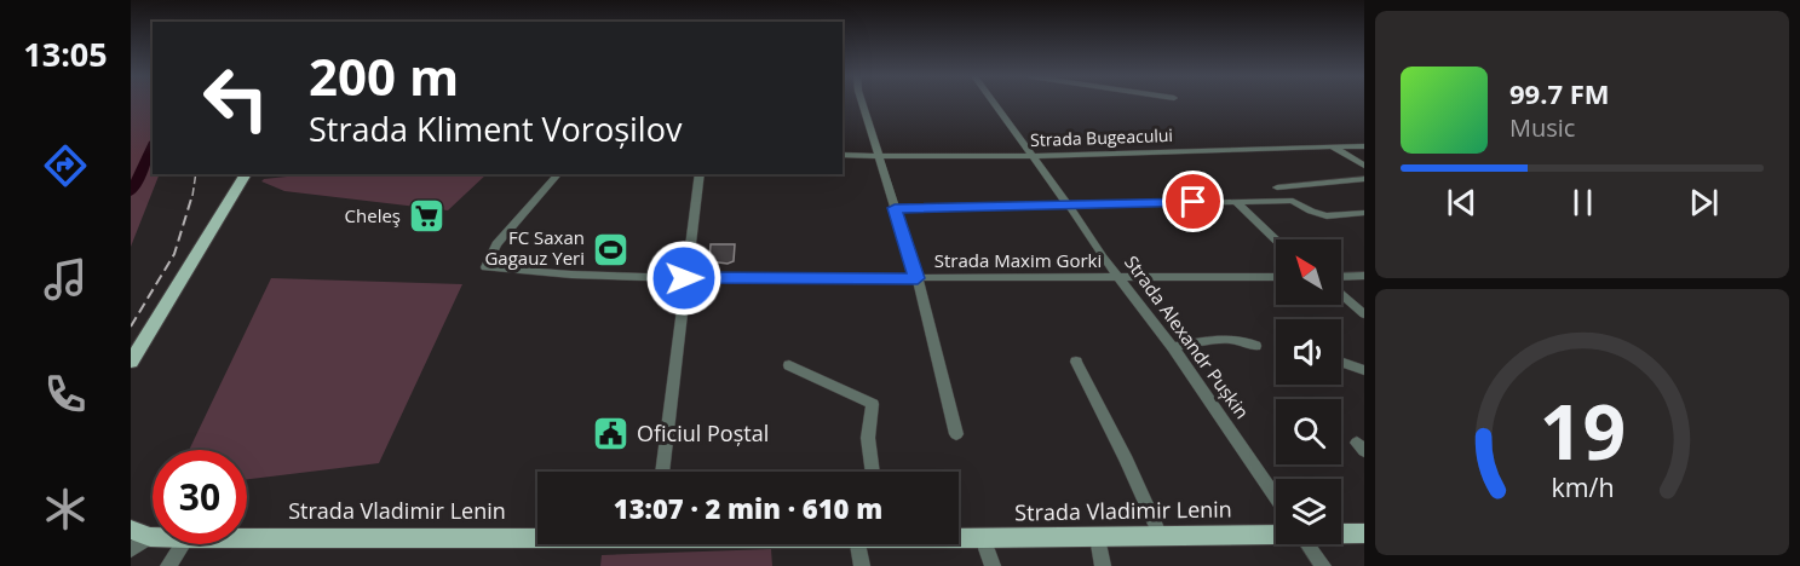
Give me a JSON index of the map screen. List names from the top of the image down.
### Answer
{
  "streets": {
    "main road": ["Strada Vladimir Lenin"],
    "street": ["Strada Bugeacului", "Strada Maxim Gorki", "Strada Alexandr Pușkin"]
  },
  "crossings": [
    ["Strada Bugeacului", "Strada Alexandr Pușkin"],
    ["Strada Maxim Gorki", "Strada Alexandr Pușkin"]
  ],
  "places": {
    "supermarket": ["Cheleş"],
    "sports": ["FC Saxan Gagauz Yeri"],
    "public building": ["Oficiul Poștal"]
  },
  "north": "top left",
  "page": {
    "tabs": "13:05",
    "turn": ["200 m", "Strada Kliment Voroșilov"],
    "song": ["99.7 FM", "Music"],
    "limit": "30",
    "trip": "13:07 · 2 min · 610 m",
    "gauge": ["19", "km/h"]
  }
}
